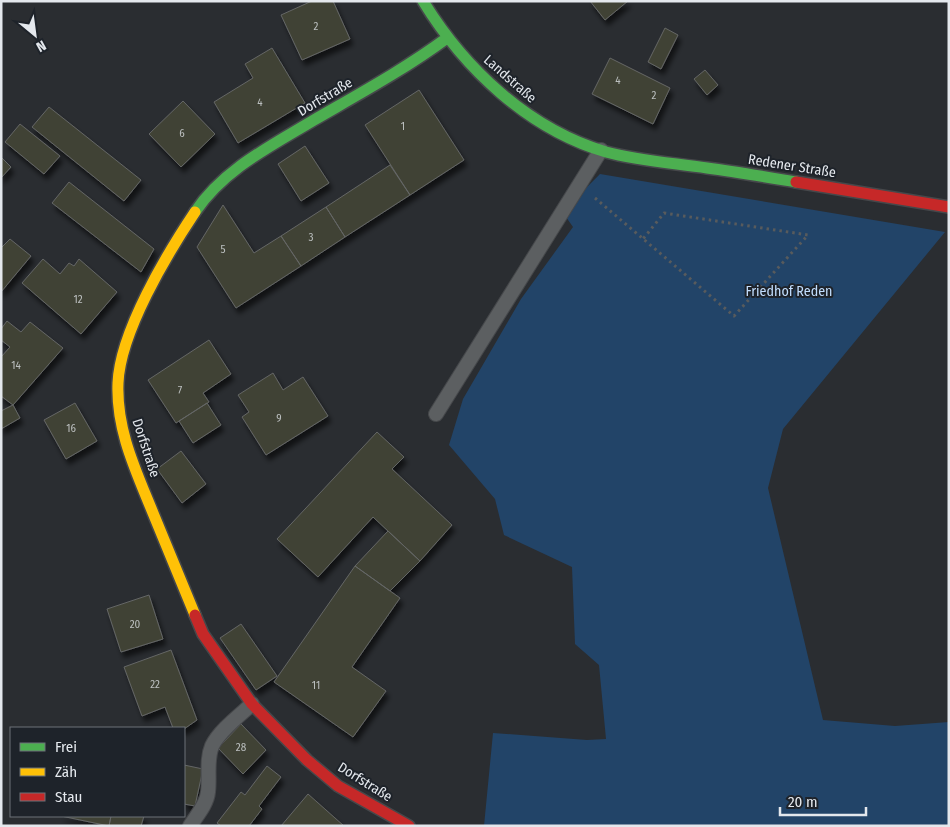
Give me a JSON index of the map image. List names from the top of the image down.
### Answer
{
  "streets": {
    "street": ["Landstraße", "Dorfstraße", "Redener Straße"]
  },
  "crossings": [
    ["Landstraße", "Dorfstraße"],
    ["Landstraße", "Redener Straße"]
  ],
  "parks": ["Friedhof Reden"],
  "house_numbers": [
    "2",
    "4",
    "2",
    "4",
    "1",
    "6",
    "3",
    "5",
    "12",
    "14",
    "7",
    "9",
    "16",
    "20",
    "22",
    "11",
    "28"
  ],
  "legend": ["Frei", "Zäh", "Stau"],
  "scale_bar": "20 m",
  "north": "bottom right"
}
